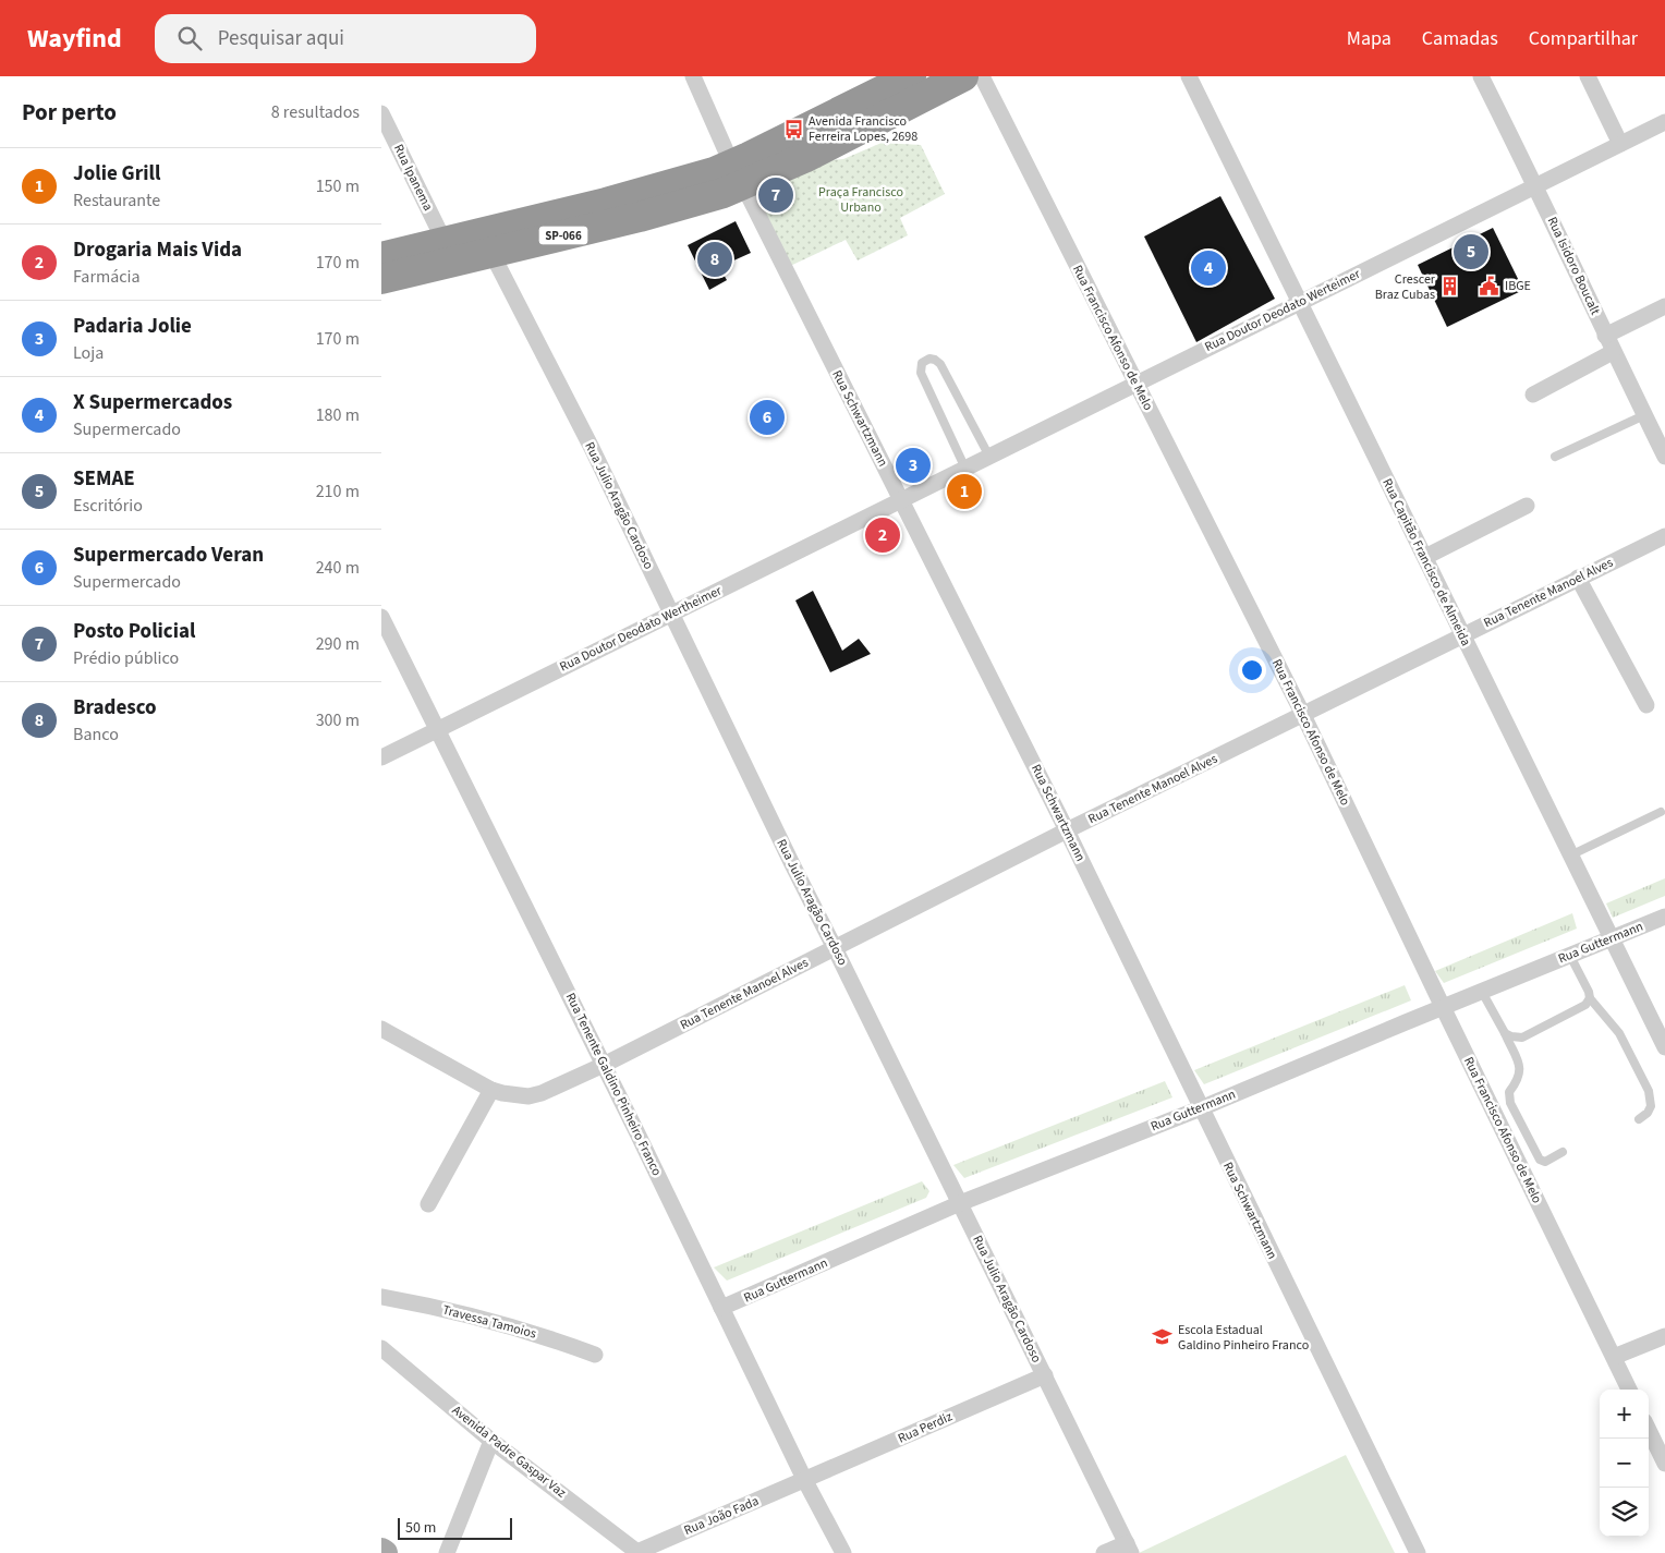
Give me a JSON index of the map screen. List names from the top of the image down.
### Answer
{
  "streets": {
    "highway": ["SP-066"],
    "street": [
      "Rua Ipanema",
      "Rua Isidoro Boucalt",
      "Rua Doutor Deodato Werteimer",
      "Rua Francisco Afonso de Melo",
      "Rua Schwartzmann",
      "Rua Julio Aragão Cardoso",
      "Rua Capitão Francisco de Almeida",
      "Rua Tenente Manoel Alves",
      "Rua Doutor Deodato Wertheimer",
      "Rua Guttermann",
      "Rua Tenente Galdino Pinheiro Franco",
      "Travessa Tamoios",
      "Rua Perdiz",
      "Avenida Padre Gaspar Vaz",
      "Rua João Fada"
    ]
  },
  "crossings": [
    ["Rua Ipanema", "SP-066"],
    ["Rua Ipanema", "Rua Julio Aragão Cardoso"],
    ["SP-066", "Rua Schwartzmann"],
    ["SP-066", "Rua Julio Aragão Cardoso"],
    ["Rua Isidoro Boucalt", "Rua Doutor Deodato Werteimer"],
    ["Rua Doutor Deodato Werteimer", "Rua Francisco Afonso de Melo"],
    ["Rua Doutor Deodato Werteimer", "Rua Schwartzmann"],
    ["Rua Doutor Deodato Werteimer", "Rua Capitão Francisco de Almeida"],
    ["Rua Doutor Deodato Werteimer", "Rua Doutor Deodato Wertheimer"],
    ["Rua Francisco Afonso de Melo", "Rua Tenente Manoel Alves"],
    ["Rua Francisco Afonso de Melo", "Rua Guttermann"],
    ["Rua Schwartzmann", "Rua Tenente Manoel Alves"],
    ["Rua Schwartzmann", "Rua Doutor Deodato Wertheimer"],
    ["Rua Schwartzmann", "Rua Guttermann"],
    ["Rua Julio Aragão Cardoso", "Rua Tenente Manoel Alves"],
    ["Rua Julio Aragão Cardoso", "Rua Doutor Deodato Wertheimer"],
    ["Rua Julio Aragão Cardoso", "Rua Guttermann"],
    ["Rua Julio Aragão Cardoso", "Rua Perdiz"],
    ["Rua Capitão Francisco de Almeida", "Rua Tenente Manoel Alves"],
    ["Rua Capitão Francisco de Almeida", "Rua Guttermann"],
    ["Rua Tenente Manoel Alves", "Rua Tenente Galdino Pinheiro Franco"],
    ["Rua Doutor Deodato Wertheimer", "Rua Tenente Galdino Pinheiro Franco"],
    ["Rua Guttermann", "Rua Tenente Galdino Pinheiro Franco"],
    ["Rua Tenente Galdino Pinheiro Franco", "Rua Perdiz"],
    ["Rua Tenente Galdino Pinheiro Franco", "Rua João Fada"],
    ["Rua Perdiz", "Rua João Fada"],
    ["Avenida Padre Gaspar Vaz", "Rua João Fada"]
  ],
  "parks": ["Praça Francisco Urbano"],
  "places": {
    "bus stop": ["Avenida Francisco Ferreira Lopes, 2698"],
    "public building": ["IBGE"],
    "building": ["Crescer Braz Cubas"],
    "school or university": ["Escola Estadual Galdino Pinheiro Franco"]
  },
  "scale_bar": "50 m",
  "page": {
    "header": "Wayfind",
    "search": "Pesquisar aqui",
    "nav": ["Mapa", "Camadas", "Compartilhar"],
    "heading": ["Por perto", "8 resultados"],
    "list": [
      {
        "mark": "1",
        "name": "Jolie Grill",
        "note": "Restaurante",
        "value": "150 m"
      },
      {
        "mark": "2",
        "name": "Drogaria Mais Vida",
        "note": "Farmácia",
        "value": "170 m"
      },
      {
        "mark": "3",
        "name": "Padaria Jolie",
        "note": "Loja",
        "value": "170 m"
      },
      {
        "mark": "4",
        "name": "X Supermercados",
        "note": "Supermercado",
        "value": "180 m"
      },
      {
        "mark": "5",
        "name": "SEMAE",
        "note": "Escritório",
        "value": "210 m"
      },
      {
        "mark": "6",
        "name": "Supermercado Veran",
        "note": "Supermercado",
        "value": "240 m"
      },
      {
        "mark": "7",
        "name": "Posto Policial",
        "note": "Prédio público",
        "value": "290 m"
      },
      {
        "mark": "8",
        "name": "Bradesco",
        "note": "Banco",
        "value": "300 m"
      }
    ],
    "pins": [
      "7",
      "5",
      "8",
      "4",
      "6",
      "3",
      "1",
      "2"
    ],
    "map_buttons": ["+", "−"],
    "scale": "50 m"
  }
}
